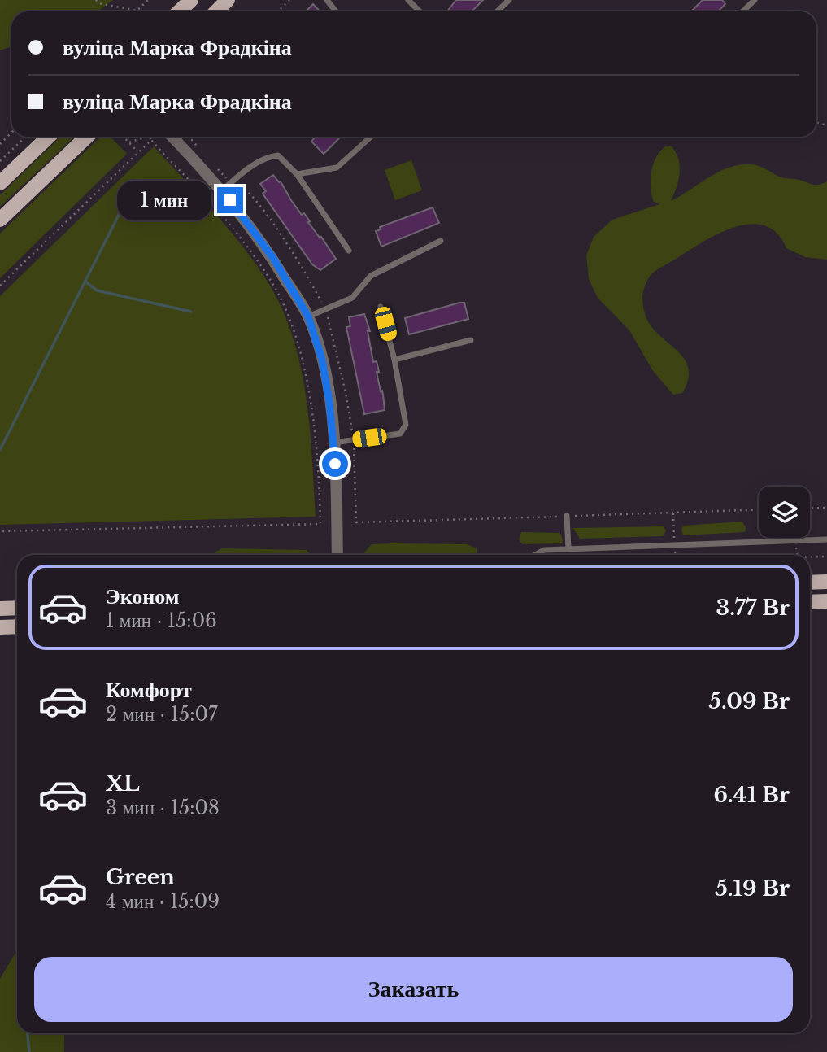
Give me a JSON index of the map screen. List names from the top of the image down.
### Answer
{
  "page": {
    "banner": ["вуліца Марка Фрадкіна", "вуліца Марка Фрадкіна"],
    "bubble": "1 мин",
    "list": [
      {
        "name": "Эконом",
        "note": "1 мин · 15:06",
        "value": "3.77 Br"
      },
      {
        "name": "Комфорт",
        "note": "2 мин · 15:07",
        "value": "5.09 Br"
      },
      {
        "name": "XL",
        "note": "3 мин · 15:08",
        "value": "6.41 Br"
      },
      {
        "name": "Green",
        "note": "4 мин · 15:09",
        "value": "5.19 Br"
      }
    ],
    "buttons": "Заказать"
  }
}
